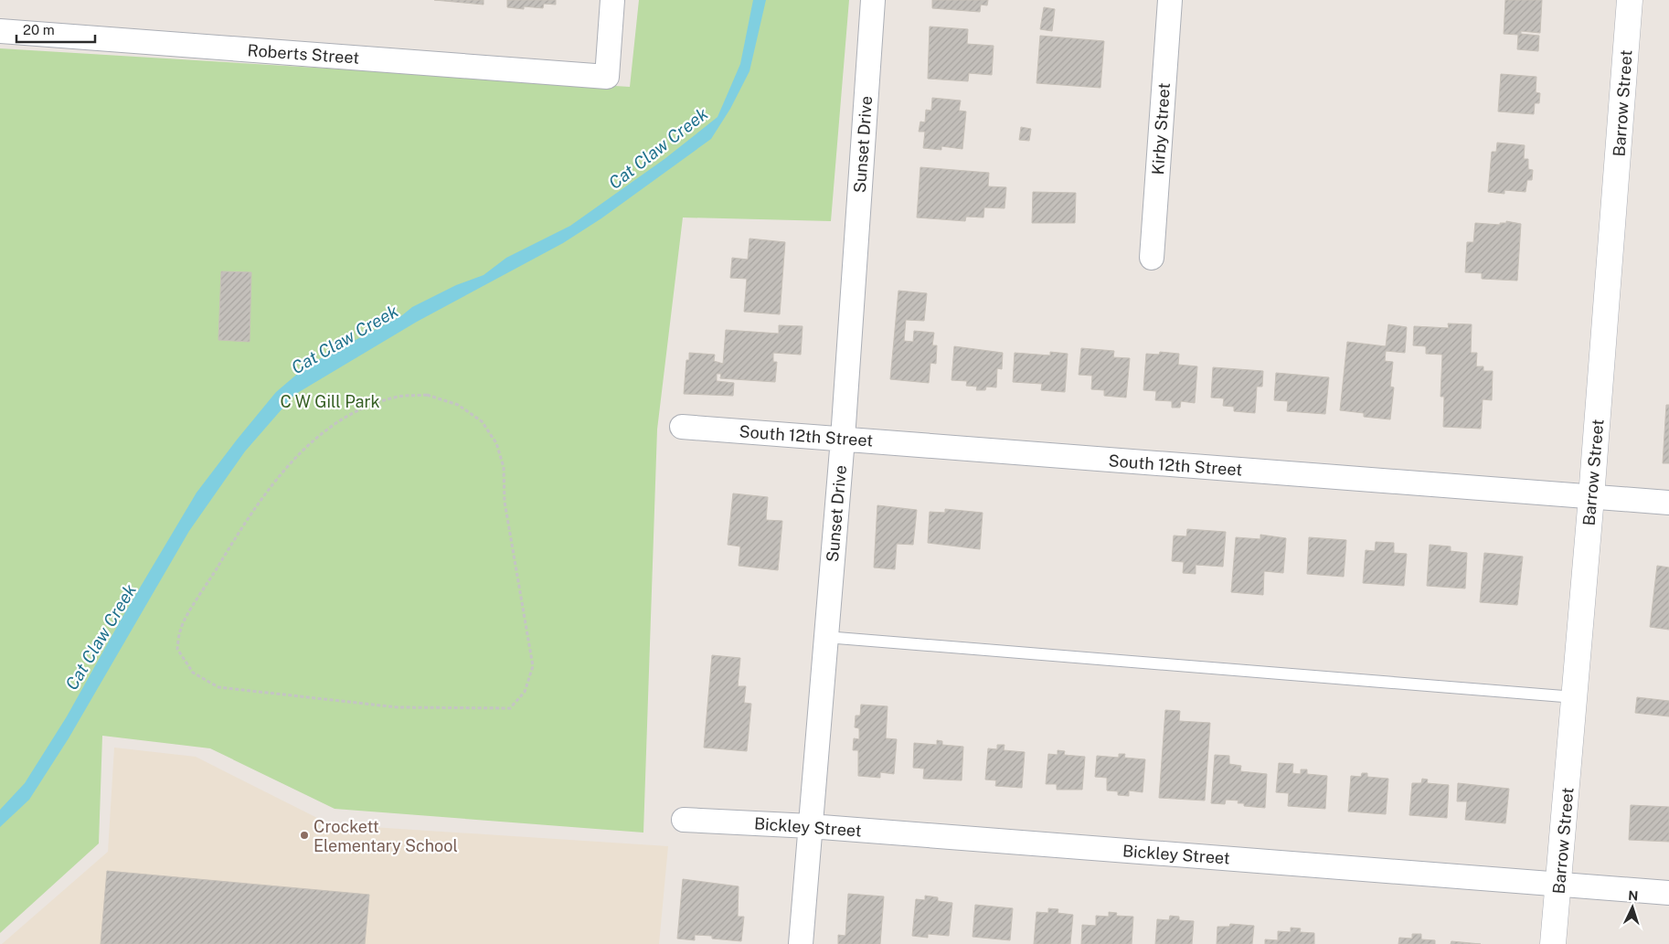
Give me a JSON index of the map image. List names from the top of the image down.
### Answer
{
  "streets": {
    "main road": ["Barrow Street"],
    "street": [
      "Roberts Street",
      "Kirby Street",
      "Sunset Drive",
      "South 12th Street",
      "Bickley Street"
    ]
  },
  "crossings": [
    ["Barrow Street", "South 12th Street"],
    ["Barrow Street", "Bickley Street"],
    ["Sunset Drive", "South 12th Street"],
    ["Sunset Drive", "Bickley Street"]
  ],
  "water": ["Cat Claw Creek"],
  "parks": ["C W Gill Park"],
  "places": ["Crockett Elementary School"],
  "scale_bar": "20 m",
  "north": "top"
}
